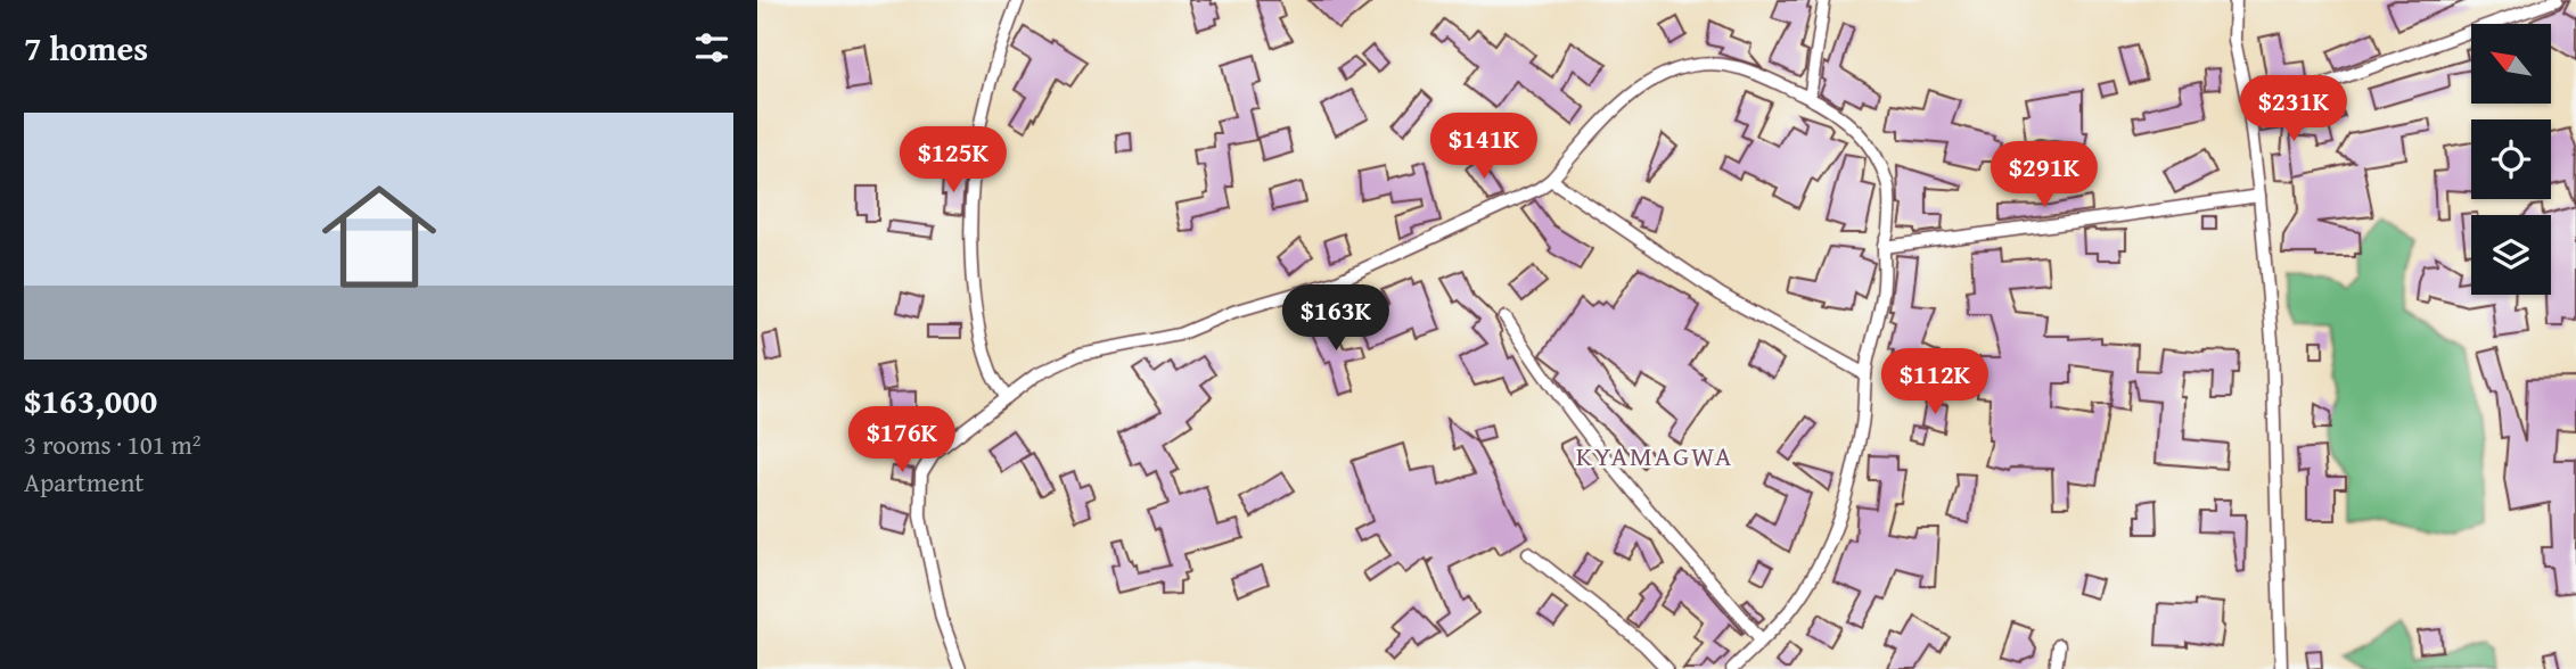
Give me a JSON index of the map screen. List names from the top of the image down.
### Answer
{
  "districts": ["KYAMAGWA"],
  "north": "top left",
  "page": {
    "heading": "7 homes",
    "price": [
      "$231K",
      "$141K",
      "$125K",
      "$291K",
      "$163K",
      "$112K",
      "$176K"
    ],
    "list": [
      {
        "name": "$163,000",
        "note": "3 rooms · 101 m² · Apartment"
      }
    ]
  }
}
